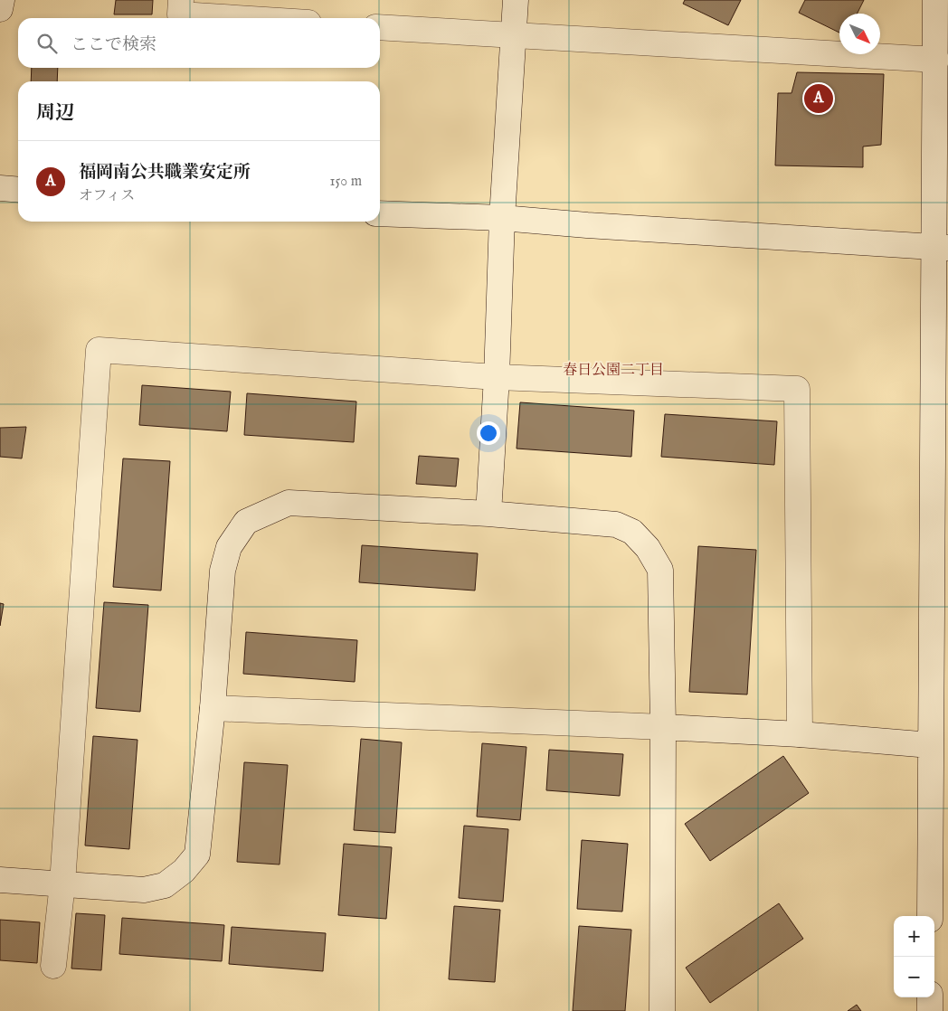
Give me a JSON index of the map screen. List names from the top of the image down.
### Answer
{
  "districts": ["春日公園二丁目"],
  "north": "bottom right",
  "page": {
    "search": "ここで検索",
    "heading": "周辺",
    "pins": "A",
    "list": [
      {
        "mark": "A",
        "name": "福岡南公共職業安定所",
        "note": "オフィス",
        "value": "150 m"
      }
    ],
    "map_buttons": ["+", "−"]
  }
}
